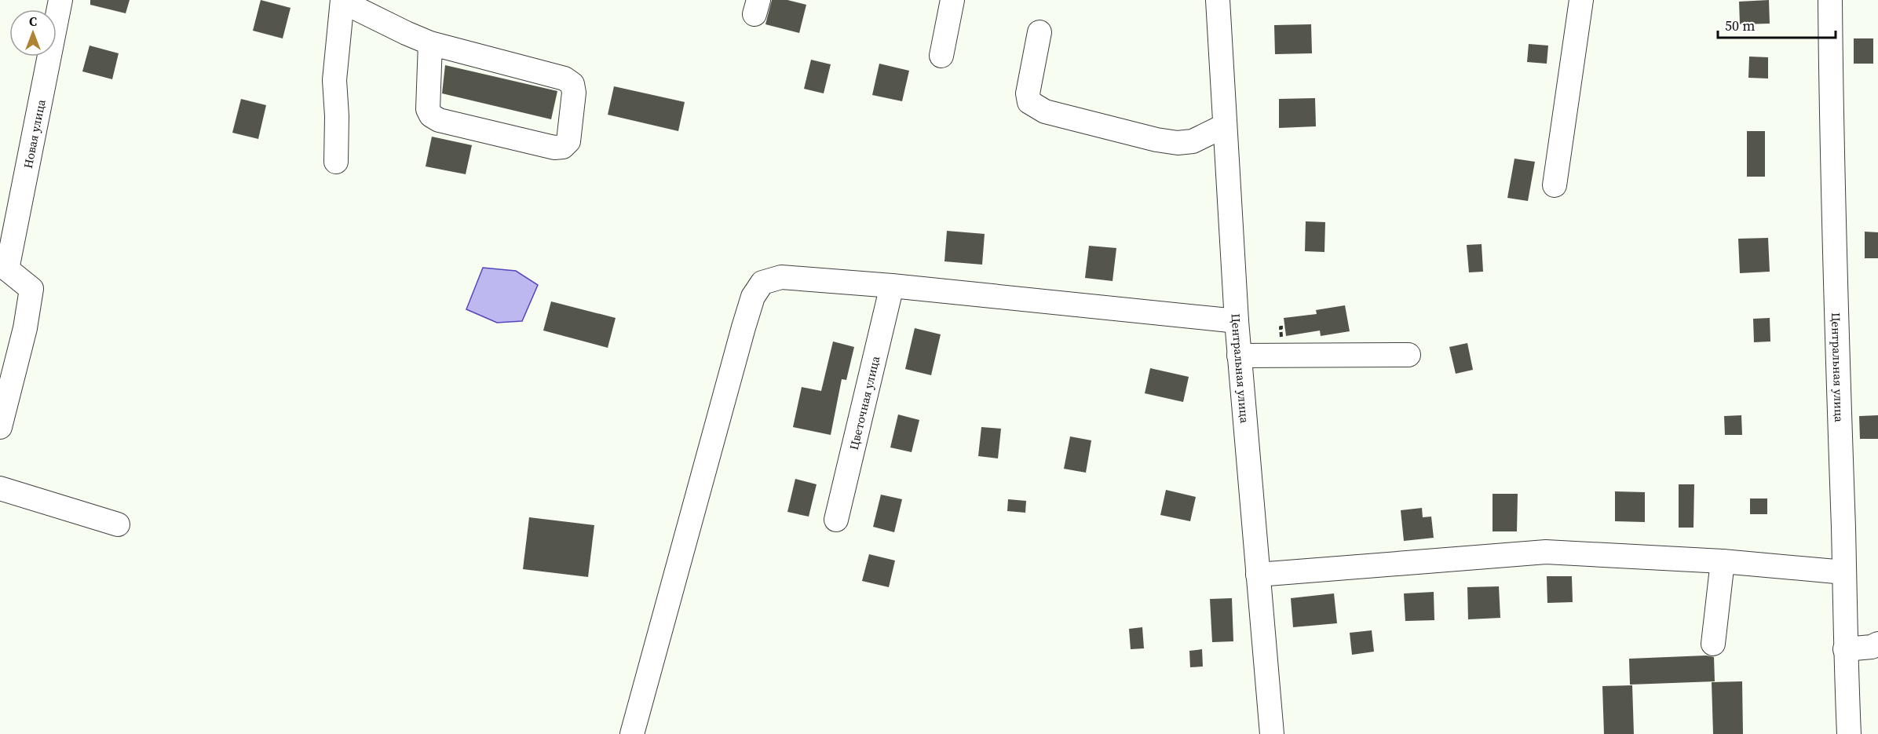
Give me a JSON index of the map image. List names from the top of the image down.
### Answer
{
  "streets": {
    "street": ["Новая улица", "Центральная улица", "Цветочная улица"]
  },
  "scale_bar": "50 m",
  "north": "top"
}
